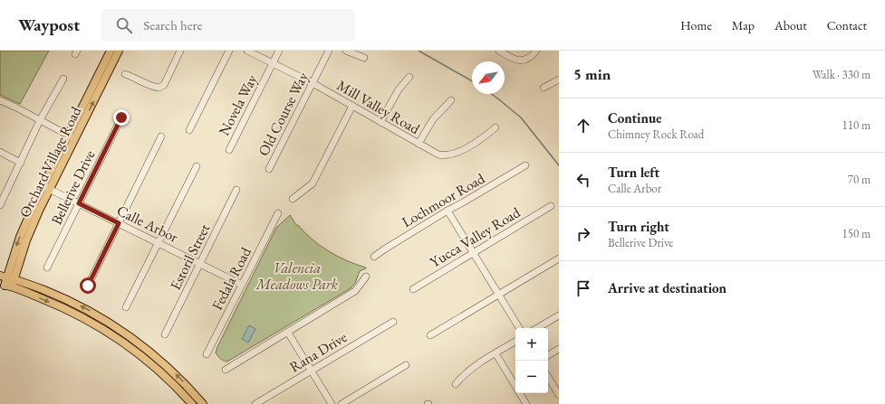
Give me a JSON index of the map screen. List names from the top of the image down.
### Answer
{
  "streets": {
    "main road": ["Orchard Village Road"],
    "street": [
      "Novela Way",
      "Mill Valley Road",
      "Old Course Way",
      "Bellerive Drive",
      "Lochmoor Road",
      "Calle Arbor",
      "Yucca Valley Road",
      "Estoril Street",
      "Fedala Road",
      "Rana Drive"
    ]
  },
  "crossings": [
    ["Novela Way", "Mill Valley Road"],
    ["Mill Valley Road", "Old Course Way"],
    ["Orchard Village Road", "Calle Arbor"],
    ["Bellerive Drive", "Calle Arbor"],
    ["Calle Arbor", "Estoril Street"],
    ["Calle Arbor", "Fedala Road"]
  ],
  "parks": ["Valencia Meadows Park"],
  "north": "bottom left",
  "page": {
    "header": "Waypost",
    "search": "Search here",
    "nav": [
      "Home",
      "Map",
      "About",
      "Contact"
    ],
    "heading": ["5 min", "Walk · 330 m"],
    "list": [
      ["Continue", "Chimney Rock Road", "110 m"],
      ["Turn left", "Calle Arbor", "70 m"],
      ["Turn right", "Bellerive Drive", "150 m"],
      "Arrive at destination"
    ],
    "map_buttons": ["+", "−"]
  }
}
